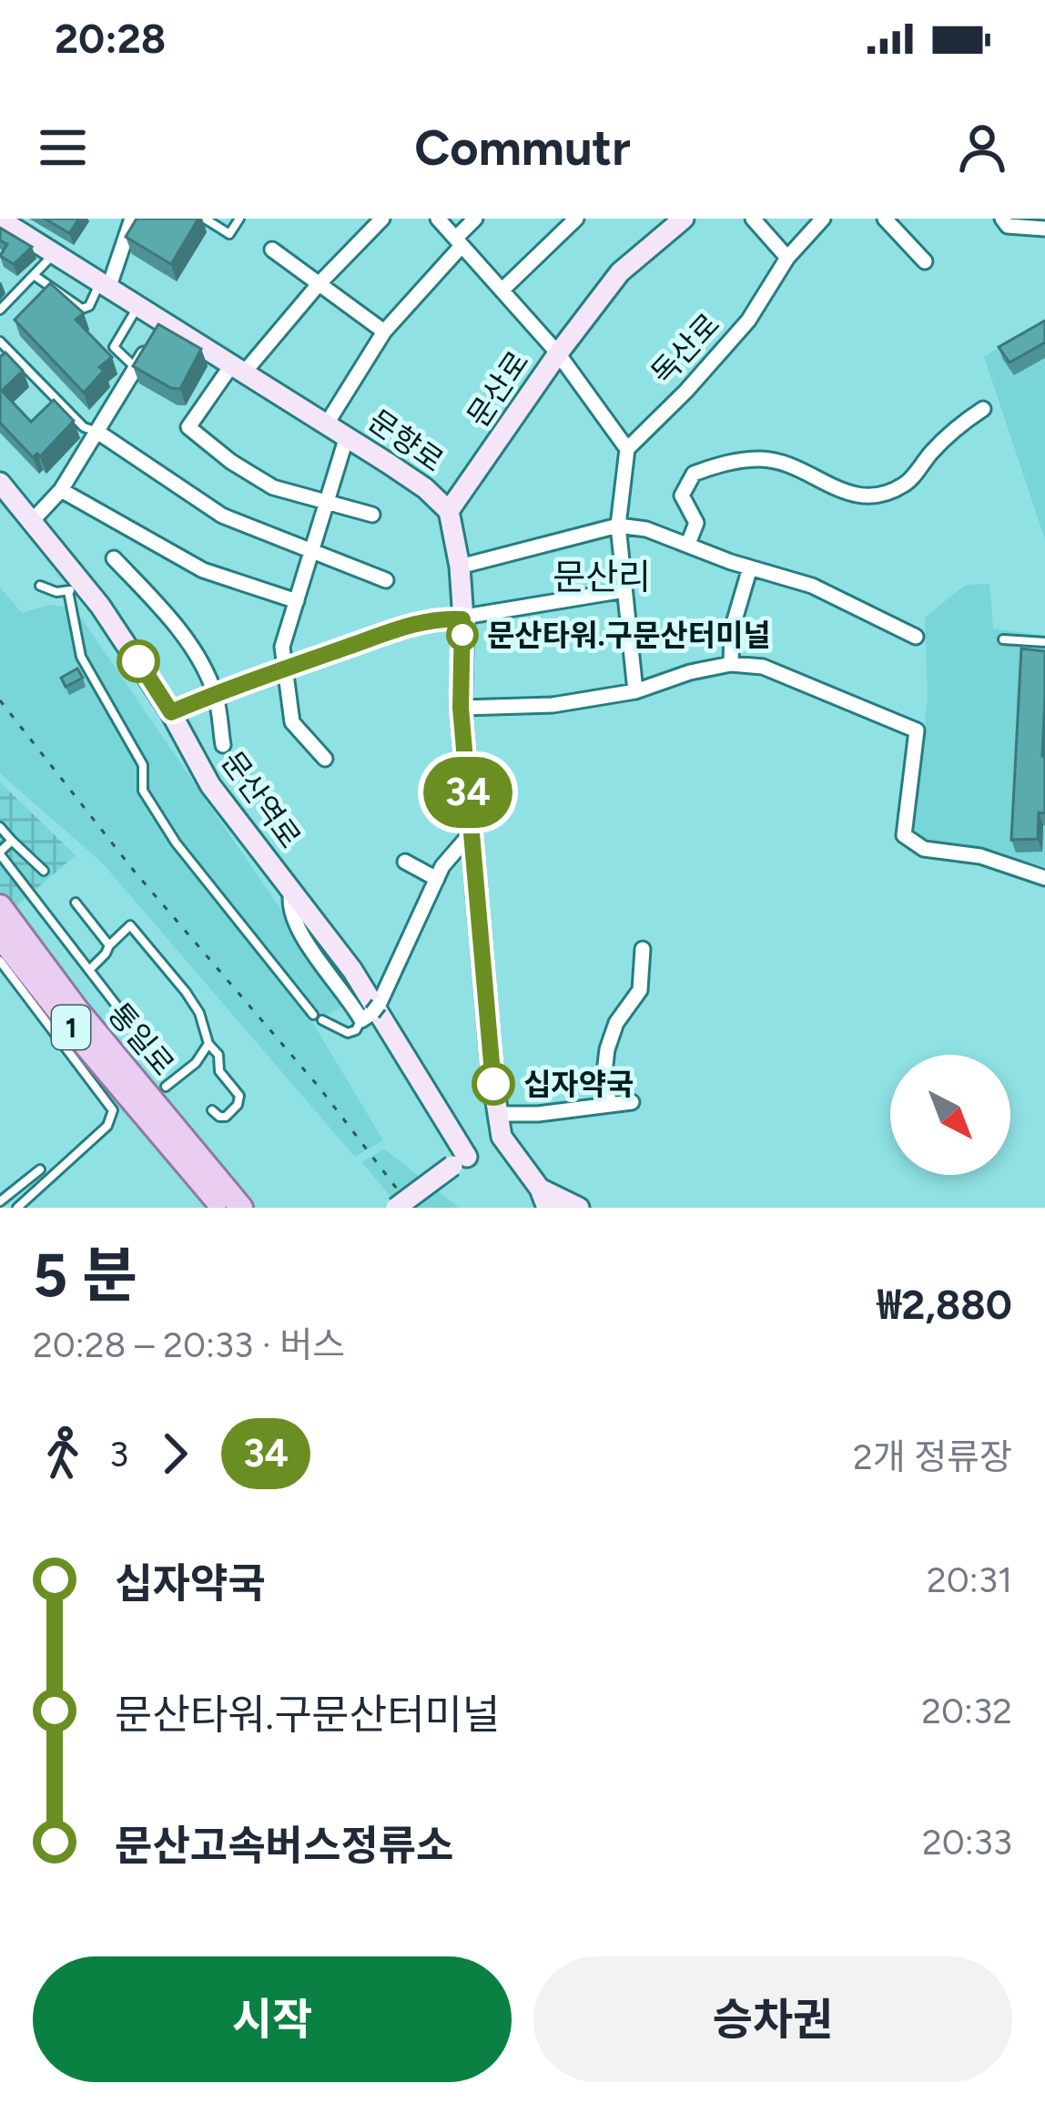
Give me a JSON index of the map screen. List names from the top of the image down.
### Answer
{
  "streets": {
    "main road": ["1", "통일로"],
    "street": [
      "독산로",
      "문산로",
      "문향로",
      "문산역로"
    ]
  },
  "crossings": [
    ["독산로", "문산로"],
    ["문산로", "문향로"]
  ],
  "districts": ["문산리"],
  "places": ["문산타워.구문산터미널", "십자약국"],
  "lines": ["bus line 34"],
  "north": "bottom right",
  "page": {
    "status": "20:28",
    "header": "Commutr",
    "on_map": "34",
    "heading": ["5 분", "20:28 – 20:33 · 버스", "₩2,880"],
    "legs": ["3", "34", "2개 정류장"],
    "list": [
      {
        "name": "십자약국",
        "value": "20:31"
      },
      {
        "name": "문산타워.구문산터미널",
        "value": "20:32"
      },
      {
        "name": "문산고속버스정류소",
        "value": "20:33"
      }
    ],
    "buttons": ["시작", "승차권"]
  }
}
